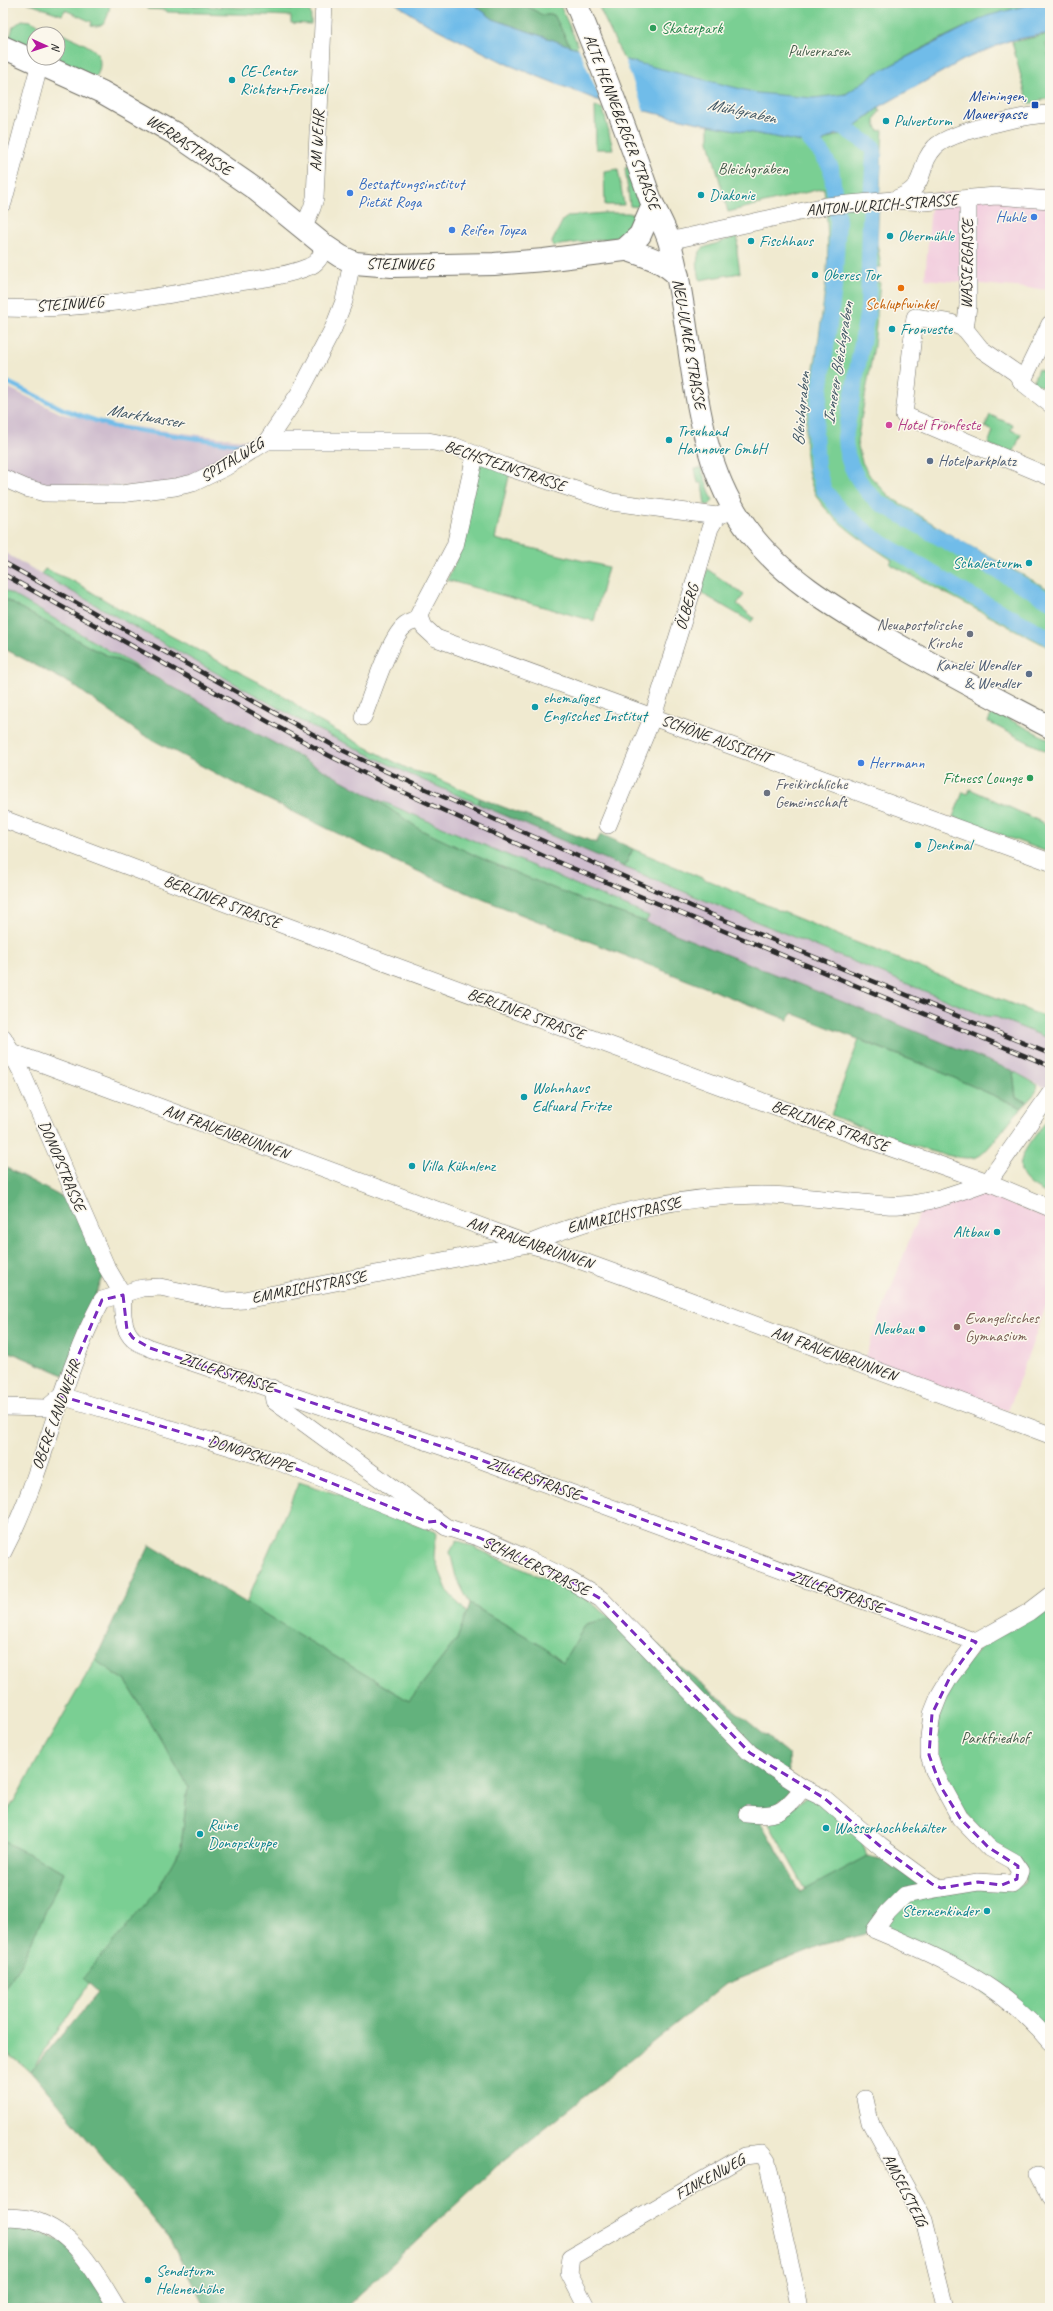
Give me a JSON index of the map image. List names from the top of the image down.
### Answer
{
  "streets": {
    "main road": [
      "ALTE HENNEBERGER STRASSE",
      "WERRASTRASSE",
      "STEINWEG",
      "NEU-ULMER STRASSE"
    ],
    "street": [
      "AM WEHR",
      "ANTON-ULRICH-STRASSE",
      "WASSERGASSE",
      "SPITALWEG",
      "BECHSTEINSTRASSE",
      "ÖLBERG",
      "SCHÖNE AUSSICHT",
      "BERLINER STRASSE",
      "AM FRAUENBRUNNEN",
      "DONOPSTRASSE",
      "EMMRICHSTRASSE",
      "ZILLERSTRASSE",
      "OBERE LANDWEHR",
      "DONOPSKUPPE",
      "SCHALLERSTRASSE",
      "FINKENWEG",
      "AMSELSTEIG"
    ]
  },
  "crossings": [
    ["ALTE HENNEBERGER STRASSE", "ANTON-ULRICH-STRASSE"],
    ["ALTE HENNEBERGER STRASSE", "STEINWEG"],
    ["ALTE HENNEBERGER STRASSE", "NEU-ULMER STRASSE"],
    ["AM WEHR", "WERRASTRASSE"],
    ["WERRASTRASSE", "STEINWEG"],
    ["ANTON-ULRICH-STRASSE", "STEINWEG"],
    ["ANTON-ULRICH-STRASSE", "WASSERGASSE"],
    ["ANTON-ULRICH-STRASSE", "NEU-ULMER STRASSE"],
    ["STEINWEG", "NEU-ULMER STRASSE"],
    ["STEINWEG", "SPITALWEG"],
    ["NEU-ULMER STRASSE", "BECHSTEINSTRASSE"],
    ["NEU-ULMER STRASSE", "ÖLBERG"],
    ["SPITALWEG", "BECHSTEINSTRASSE"],
    ["BECHSTEINSTRASSE", "ÖLBERG"],
    ["ÖLBERG", "SCHÖNE AUSSICHT"],
    ["BERLINER STRASSE", "EMMRICHSTRASSE"],
    ["AM FRAUENBRUNNEN", "DONOPSTRASSE"],
    ["AM FRAUENBRUNNEN", "EMMRICHSTRASSE"],
    ["DONOPSTRASSE", "EMMRICHSTRASSE"],
    ["DONOPSTRASSE", "ZILLERSTRASSE"],
    ["DONOPSTRASSE", "OBERE LANDWEHR"],
    ["EMMRICHSTRASSE", "ZILLERSTRASSE"],
    ["EMMRICHSTRASSE", "OBERE LANDWEHR"],
    ["ZILLERSTRASSE", "OBERE LANDWEHR"],
    ["ZILLERSTRASSE", "SCHALLERSTRASSE"],
    ["OBERE LANDWEHR", "DONOPSKUPPE"],
    ["DONOPSKUPPE", "SCHALLERSTRASSE"]
  ],
  "water": [
    "Mühlgraben",
    "Innerer Bleichgraben",
    "Bleichgraben",
    "Marktwasser"
  ],
  "parks": ["Pulverrasen", "Bleichgräben", "Parkfriedhof"],
  "places": {
    "other": [
      "Skaterpark",
      "CE-Center Richter+Frenzel",
      "Pulverturm",
      "Bestattungsinstitut Pietät Roga",
      "Diakonie",
      "Huhle",
      "Reifen Toyza",
      "Obermühle",
      "Fischhaus",
      "Oberes Tor",
      "Schlupfwinkel",
      "Fronveste",
      "Hotel Fronfeste",
      "Treuhand Hannover GmbH",
      "Hotelparkplatz",
      "Schalenturm",
      "Neuapostolische Kirche",
      "Kanzlei Wendler & Wendler",
      "ehemaliges Englisches Institut",
      "Herrmann",
      "Fitness Lounge",
      "Freikirchliche Gemeinschaft",
      "Denkmal",
      "Wohnhaus Edfuard Fritze",
      "Villa Kühnlenz",
      "Altbau",
      "Evangelisches Gymnasium",
      "Neubau",
      "Wasserhochbehälter",
      "Ruine Donopskuppe",
      "Sternenkinder",
      "Sendeturm Helenenhöhe"
    ],
    "transit": ["Meiningen, Mauergasse"]
  },
  "north": "right"
}
